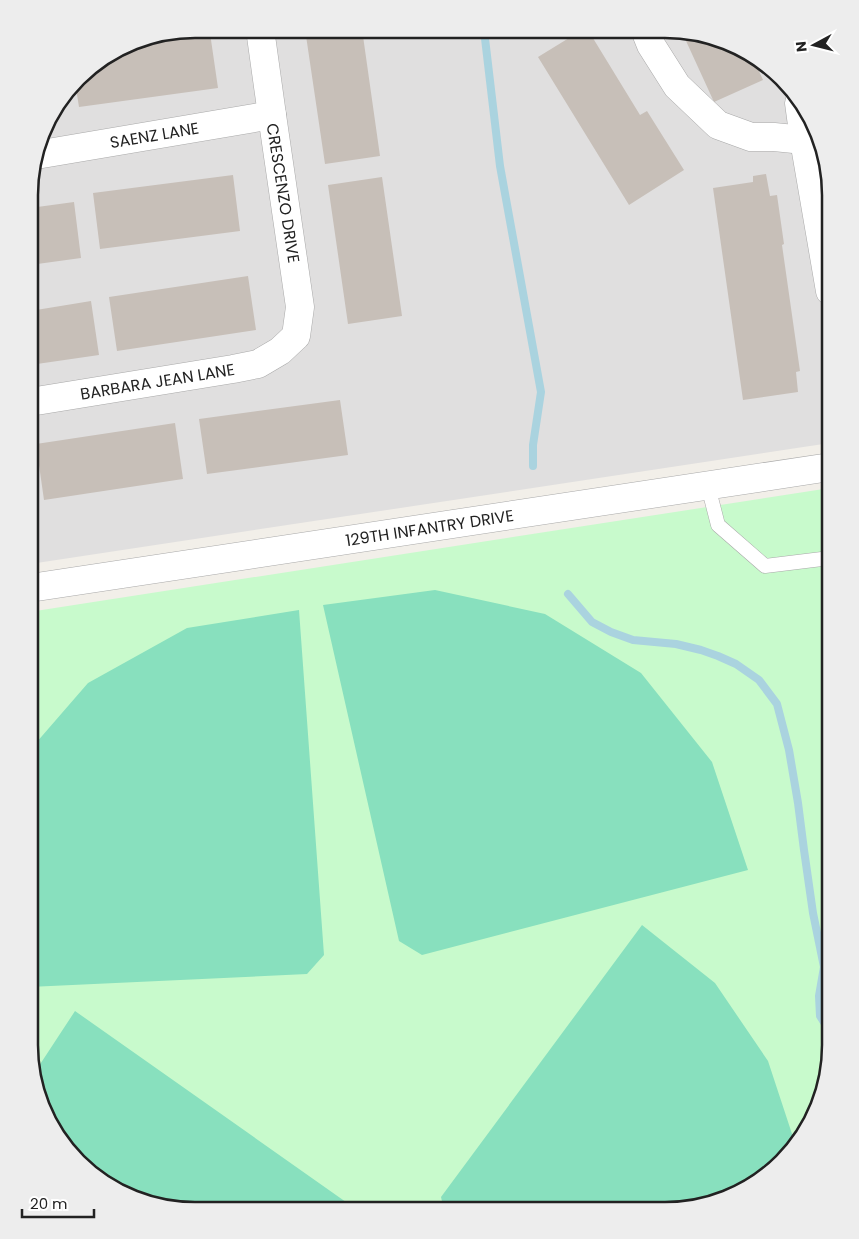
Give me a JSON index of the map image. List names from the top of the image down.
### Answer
{
  "streets": {
    "street": [
      "SAENZ LANE",
      "CRESCENZO DRIVE",
      "BARBARA JEAN LANE",
      "129TH INFANTRY DRIVE"
    ]
  },
  "crossings": [
    ["SAENZ LANE", "CRESCENZO DRIVE"],
    ["CRESCENZO DRIVE", "BARBARA JEAN LANE"]
  ],
  "scale_bar": "20 m",
  "north": "left"
}
